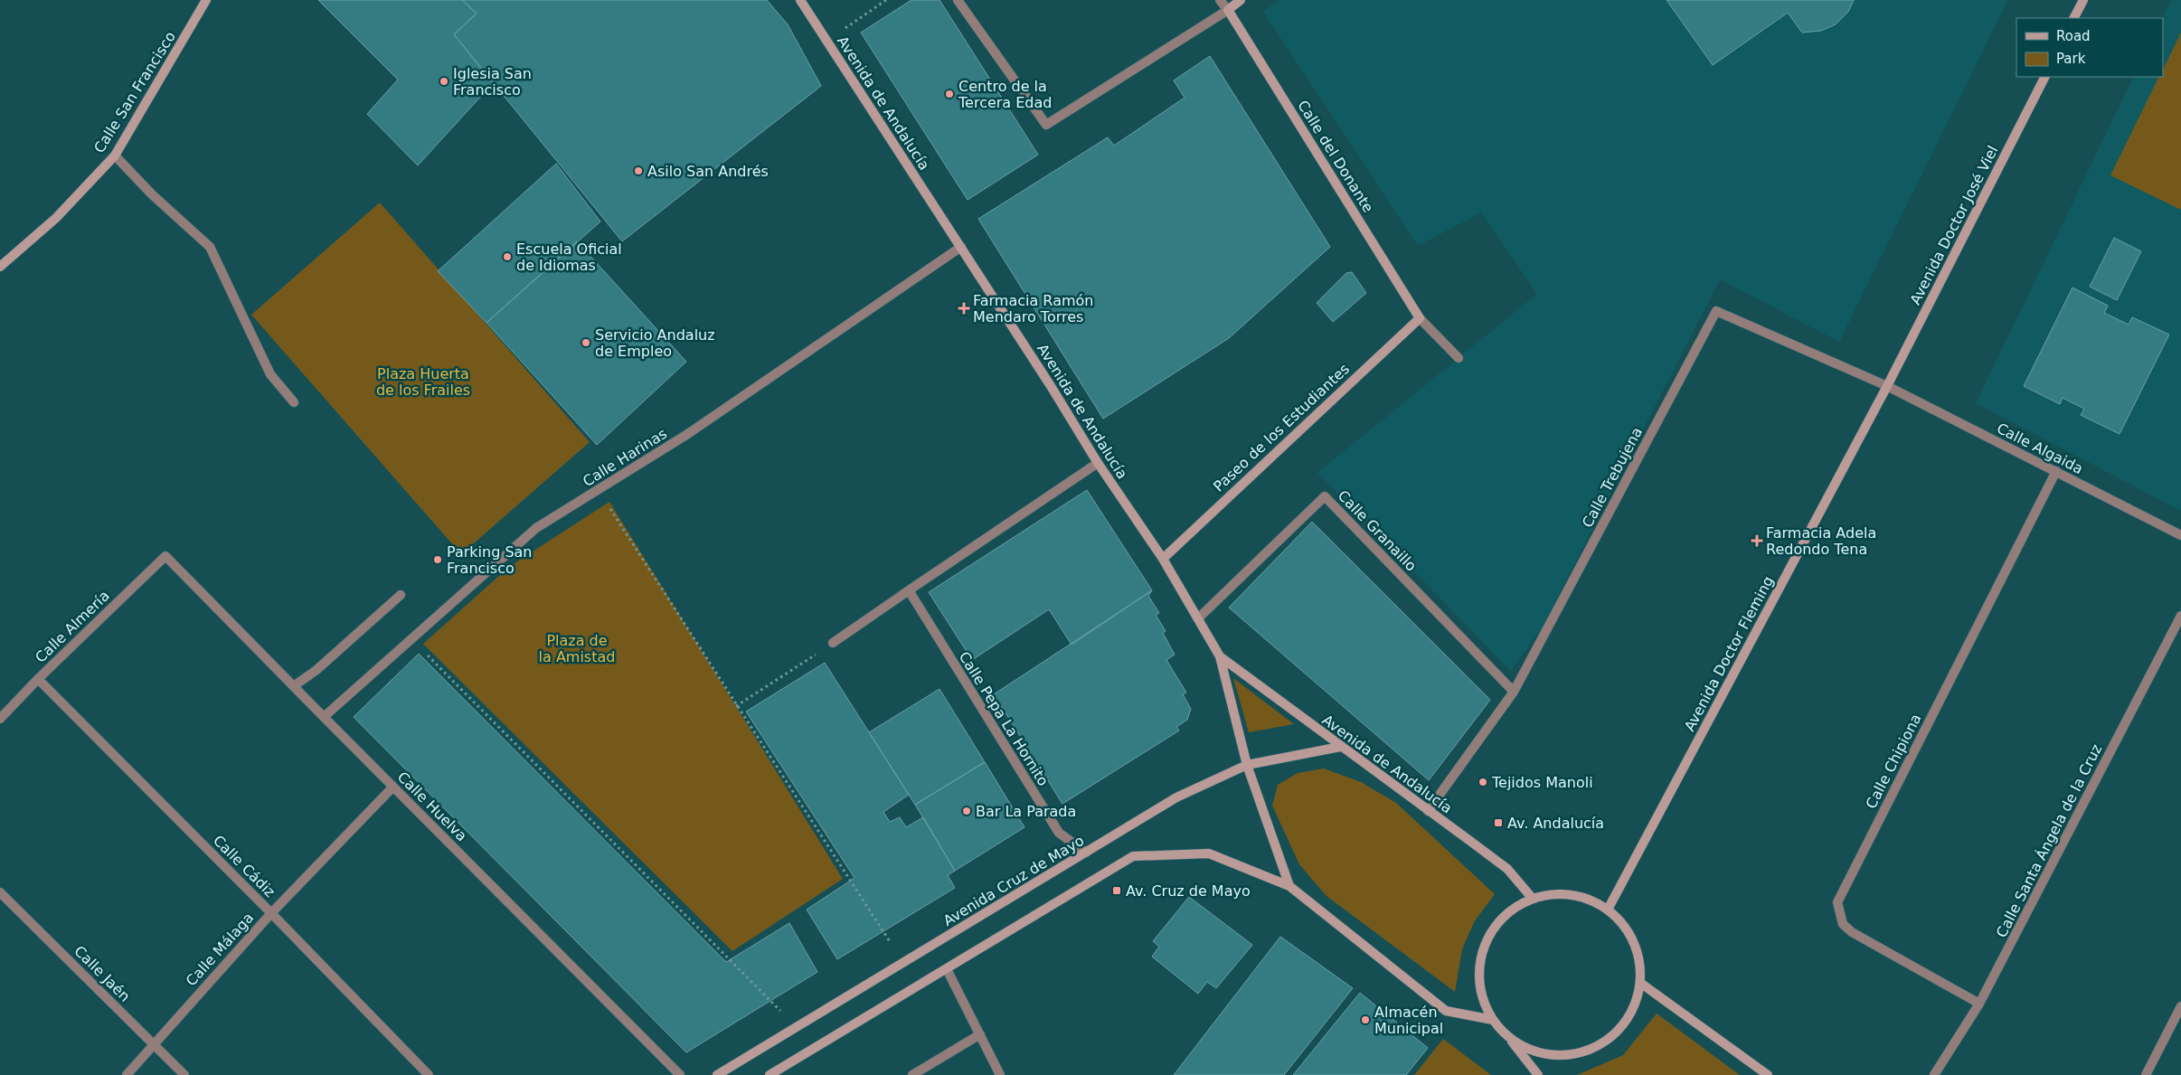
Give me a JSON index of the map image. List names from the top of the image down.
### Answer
{
  "streets": {
    "street": [
      "Calle San Francisco",
      "Avenida de Andalucía",
      "Calle del Donante",
      "Avenida Doctor José Viel",
      "Paseo de los Estudiantes",
      "Calle Algaida",
      "Calle Harinas",
      "Calle Trebujena",
      "Calle Granaillo",
      "Calle Almería",
      "Avenida Doctor Fleming",
      "Calle Pepa La Hornito",
      "Calle Chipiona",
      "Calle Huelva",
      "Calle Santa Ángela de la Cruz",
      "Calle Cádiz",
      "Avenida Cruz de Mayo",
      "Calle Málaga",
      "Calle Jaén"
    ]
  },
  "crossings": [
    ["Avenida de Andalucía", "Paseo de los Estudiantes"],
    ["Avenida de Andalucía", "Calle Harinas"],
    ["Avenida de Andalucía", "Calle Trebujena"],
    ["Avenida de Andalucía", "Calle Granaillo"],
    ["Avenida de Andalucía", "Avenida Doctor Fleming"],
    ["Avenida de Andalucía", "Avenida Cruz de Mayo"],
    ["Calle del Donante", "Paseo de los Estudiantes"],
    ["Avenida Doctor José Viel", "Calle Algaida"],
    ["Avenida Doctor José Viel", "Calle Trebujena"],
    ["Avenida Doctor José Viel", "Avenida Doctor Fleming"],
    ["Calle Algaida", "Calle Trebujena"],
    ["Calle Algaida", "Avenida Doctor Fleming"],
    ["Calle Algaida", "Calle Chipiona"],
    ["Calle Harinas", "Calle Huelva"],
    ["Calle Trebujena", "Calle Granaillo"],
    ["Calle Trebujena", "Avenida Doctor Fleming"],
    ["Calle Almería", "Calle Huelva"],
    ["Calle Almería", "Calle Cádiz"],
    ["Calle Pepa La Hornito", "Avenida Cruz de Mayo"],
    ["Calle Chipiona", "Calle Santa Ángela de la Cruz"],
    ["Calle Huelva", "Calle Málaga"],
    ["Calle Cádiz", "Calle Málaga"],
    ["Calle Málaga", "Calle Jaén"]
  ],
  "parks": ["Plaza Huerta de los Frailes", "Plaza de la Amistad"],
  "places": {
    "other": [
      "Iglesia San Francisco",
      "Centro de la Tercera Edad",
      "Asilo San Andrés",
      "Escuela Oficial de Idiomas",
      "Servicio Andaluz de Empleo",
      "Parking San Francisco",
      "Tejidos Manoli",
      "Bar La Parada",
      "Almacén Municipal"
    ],
    "health": ["Farmacia Ramón Mendaro Torres", "Farmacia Adela Redondo Tena"],
    "transit": ["Av. Andalucía", "Av. Cruz de Mayo"]
  },
  "legend": ["Road", "Park"]
}
